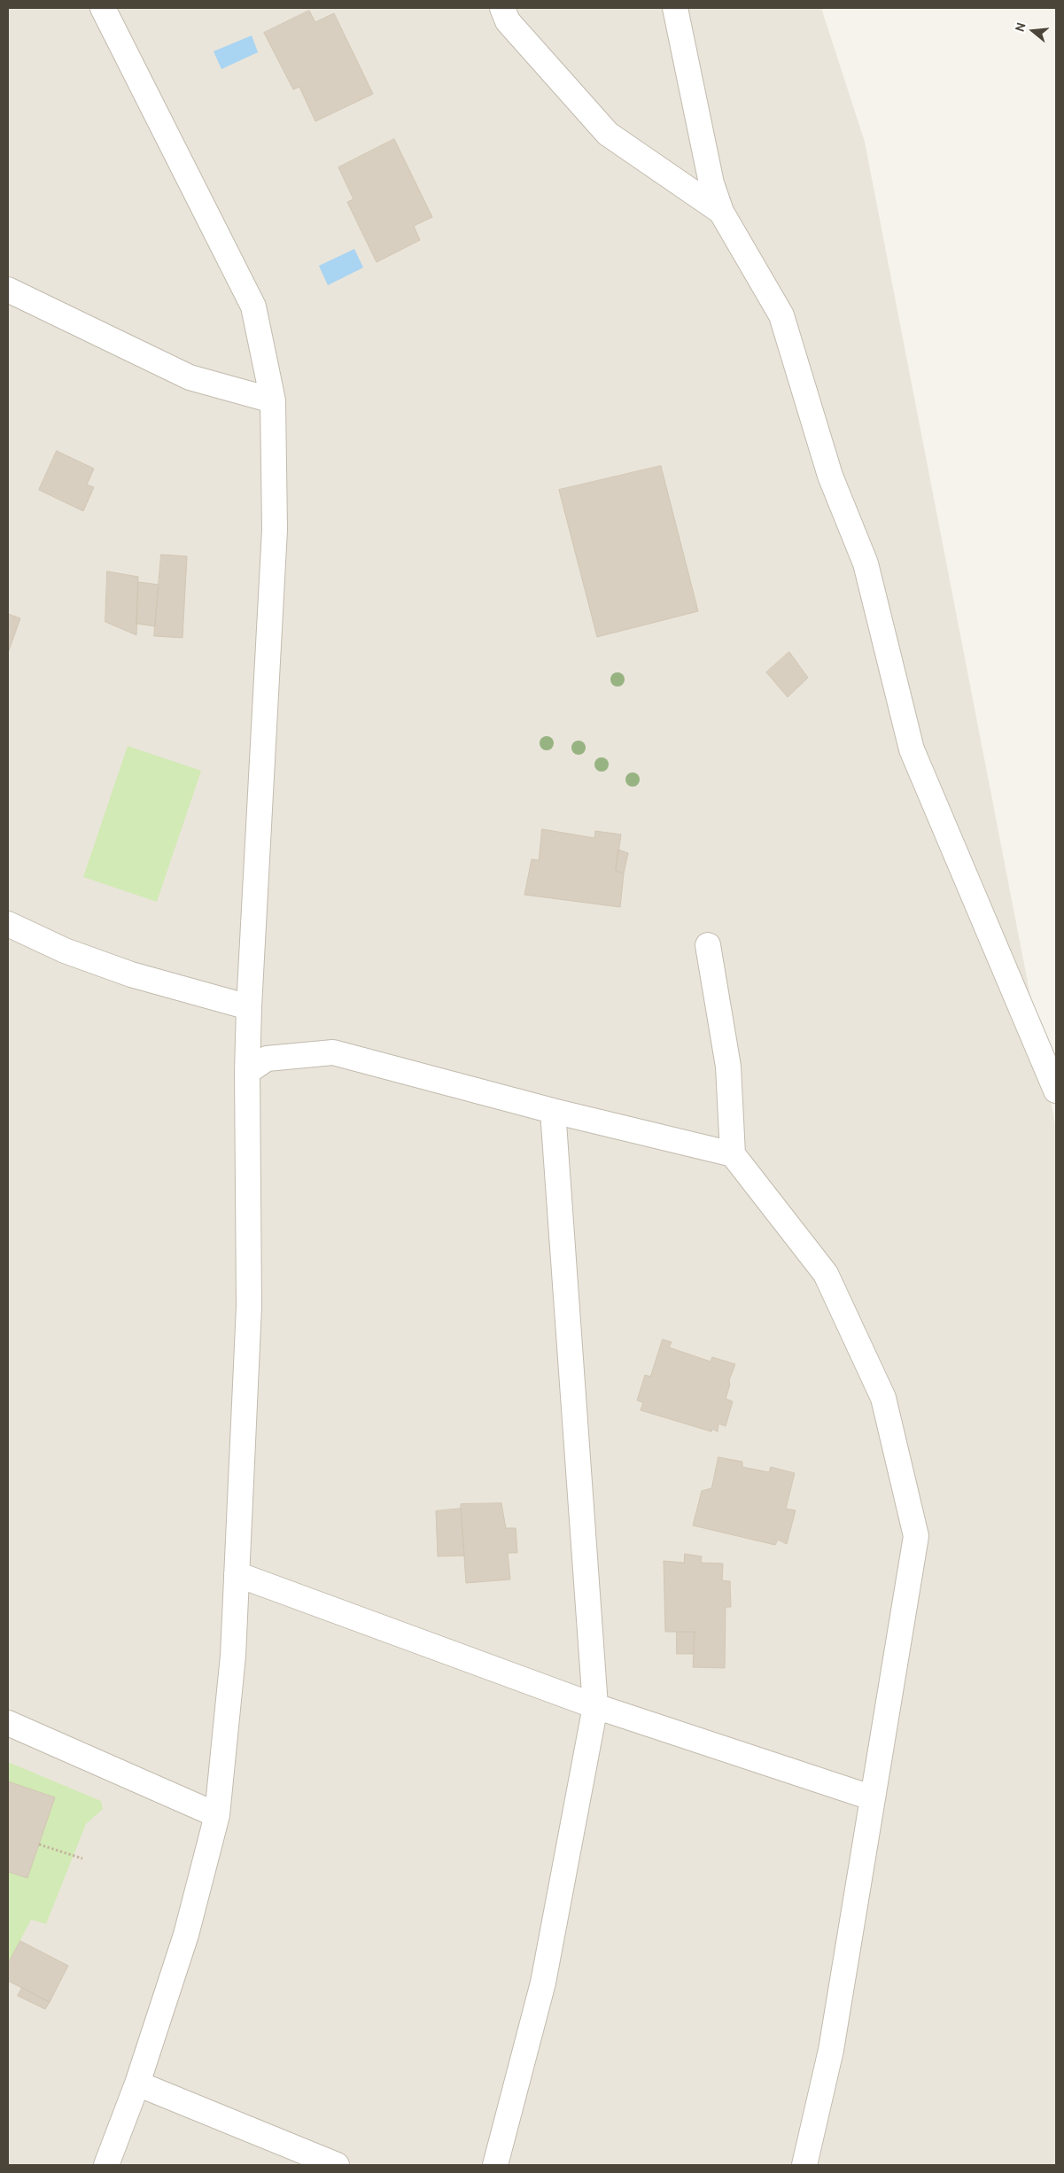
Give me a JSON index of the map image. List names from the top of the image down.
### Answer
{
  "north": "left"
}
